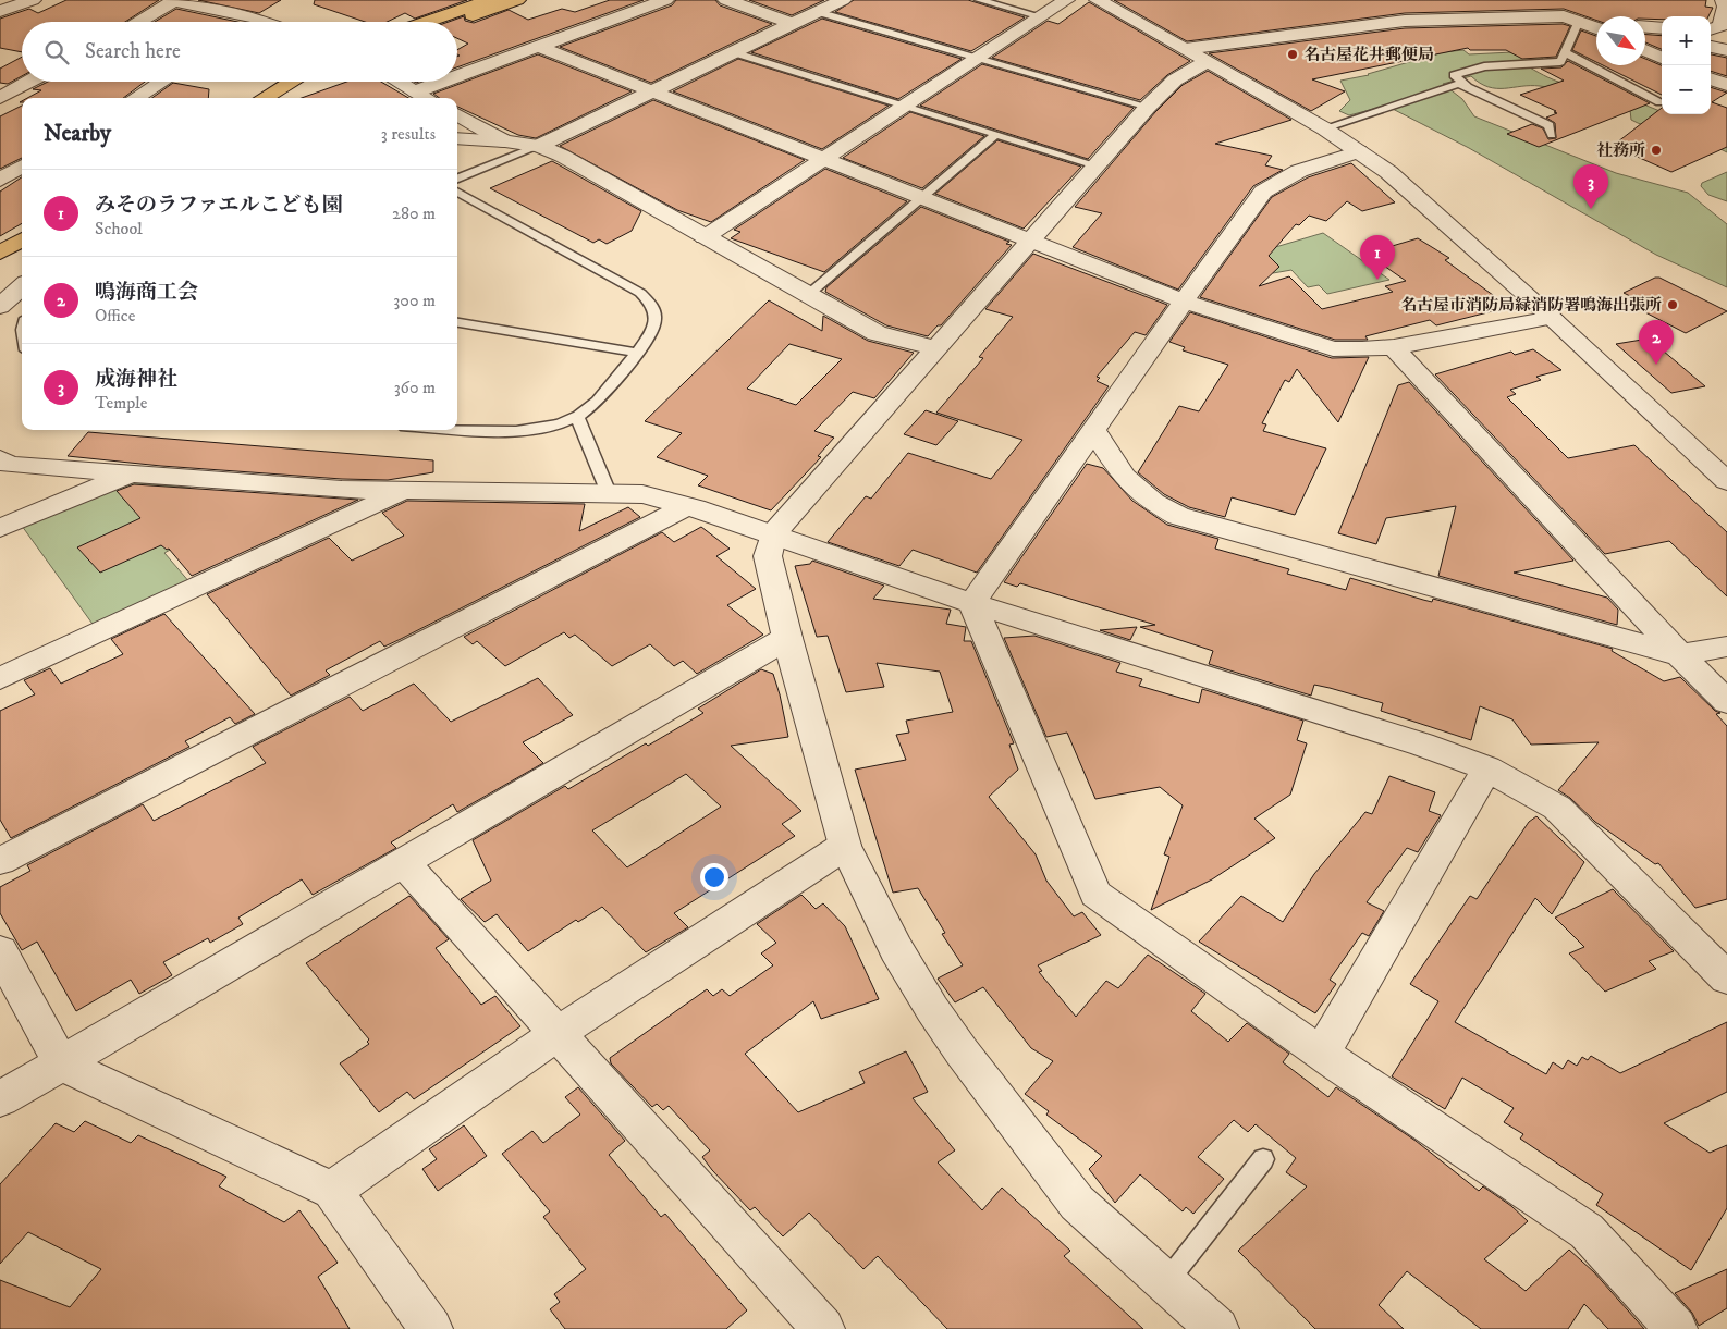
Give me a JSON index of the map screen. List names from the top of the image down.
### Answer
{
  "places": ["名古屋花井郵便局", "社務所", "名古屋市消防局緑消防署鳴海出張所"],
  "north": "bottom right",
  "page": {
    "map_buttons": ["+", "−"],
    "search": "Search here",
    "heading": ["Nearby", "3 results"],
    "pins": ["3", "1", "2"],
    "list": [
      {
        "mark": "1",
        "name": "みそのラファエルこども園",
        "note": "School",
        "value": "280 m"
      },
      {
        "mark": "2",
        "name": "鳴海商工会",
        "note": "Office",
        "value": "300 m"
      },
      {
        "mark": "3",
        "name": "成海神社",
        "note": "Temple",
        "value": "360 m"
      }
    ]
  }
}
